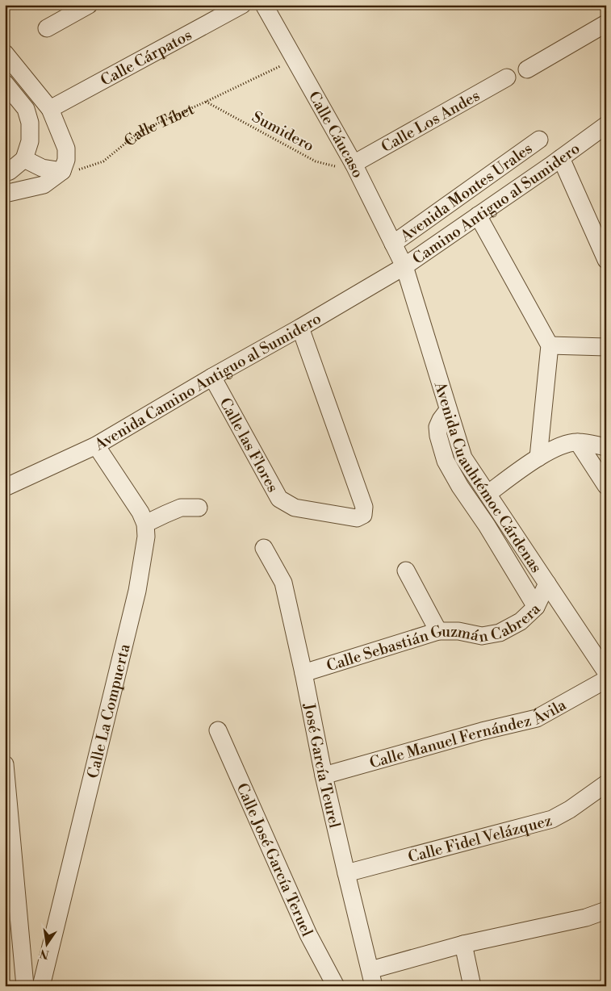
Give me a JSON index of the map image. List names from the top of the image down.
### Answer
{
  "streets": {
    "street": [
      "Calle Cárpatos",
      "Calle Los Andes",
      "Calle Cáucaso",
      "Avenida Montes Urales",
      "Camino Antiguo al Sumidero",
      "Avenida Camino Antiguo al Sumidero",
      "Calle las Flores",
      "Avenida Cuauhtémoc Cárdenas",
      "Calle Sebastián Guzmán Cabrera",
      "Calle La Compuerta",
      "Calle Manuel Fernández Ávila",
      "José García Teurel",
      "Calle Fidel Velázquez",
      "Calle José García Teruel"
    ],
    "path": ["Calle Tíbet", "Sumidero"]
  },
  "crossings": [
    ["Calle Los Andes", "Sumidero"],
    ["Calle Los Andes", "Calle Cáucaso"],
    ["Calle Tíbet", "Sumidero"],
    ["Calle Tíbet", "Calle Cáucaso"],
    ["Sumidero", "Calle Cáucaso"],
    ["Calle Cáucaso", "Avenida Montes Urales"],
    ["Calle Cáucaso", "Camino Antiguo al Sumidero"],
    ["Calle Cáucaso", "Avenida Camino Antiguo al Sumidero"],
    ["Calle Cáucaso", "Avenida Cuauhtémoc Cárdenas"],
    ["Camino Antiguo al Sumidero", "Avenida Camino Antiguo al Sumidero"],
    ["Camino Antiguo al Sumidero", "Avenida Cuauhtémoc Cárdenas"],
    ["Avenida Camino Antiguo al Sumidero", "Calle las Flores"],
    ["Avenida Camino Antiguo al Sumidero", "Avenida Cuauhtémoc Cárdenas"],
    ["Avenida Camino Antiguo al Sumidero", "Calle La Compuerta"],
    ["Avenida Cuauhtémoc Cárdenas", "Calle Sebastián Guzmán Cabrera"],
    ["Calle Sebastián Guzmán Cabrera", "José García Teurel"],
    ["Calle Manuel Fernández Ávila", "José García Teurel"],
    ["José García Teurel", "Calle Fidel Velázquez"]
  ],
  "north": "bottom"
}
